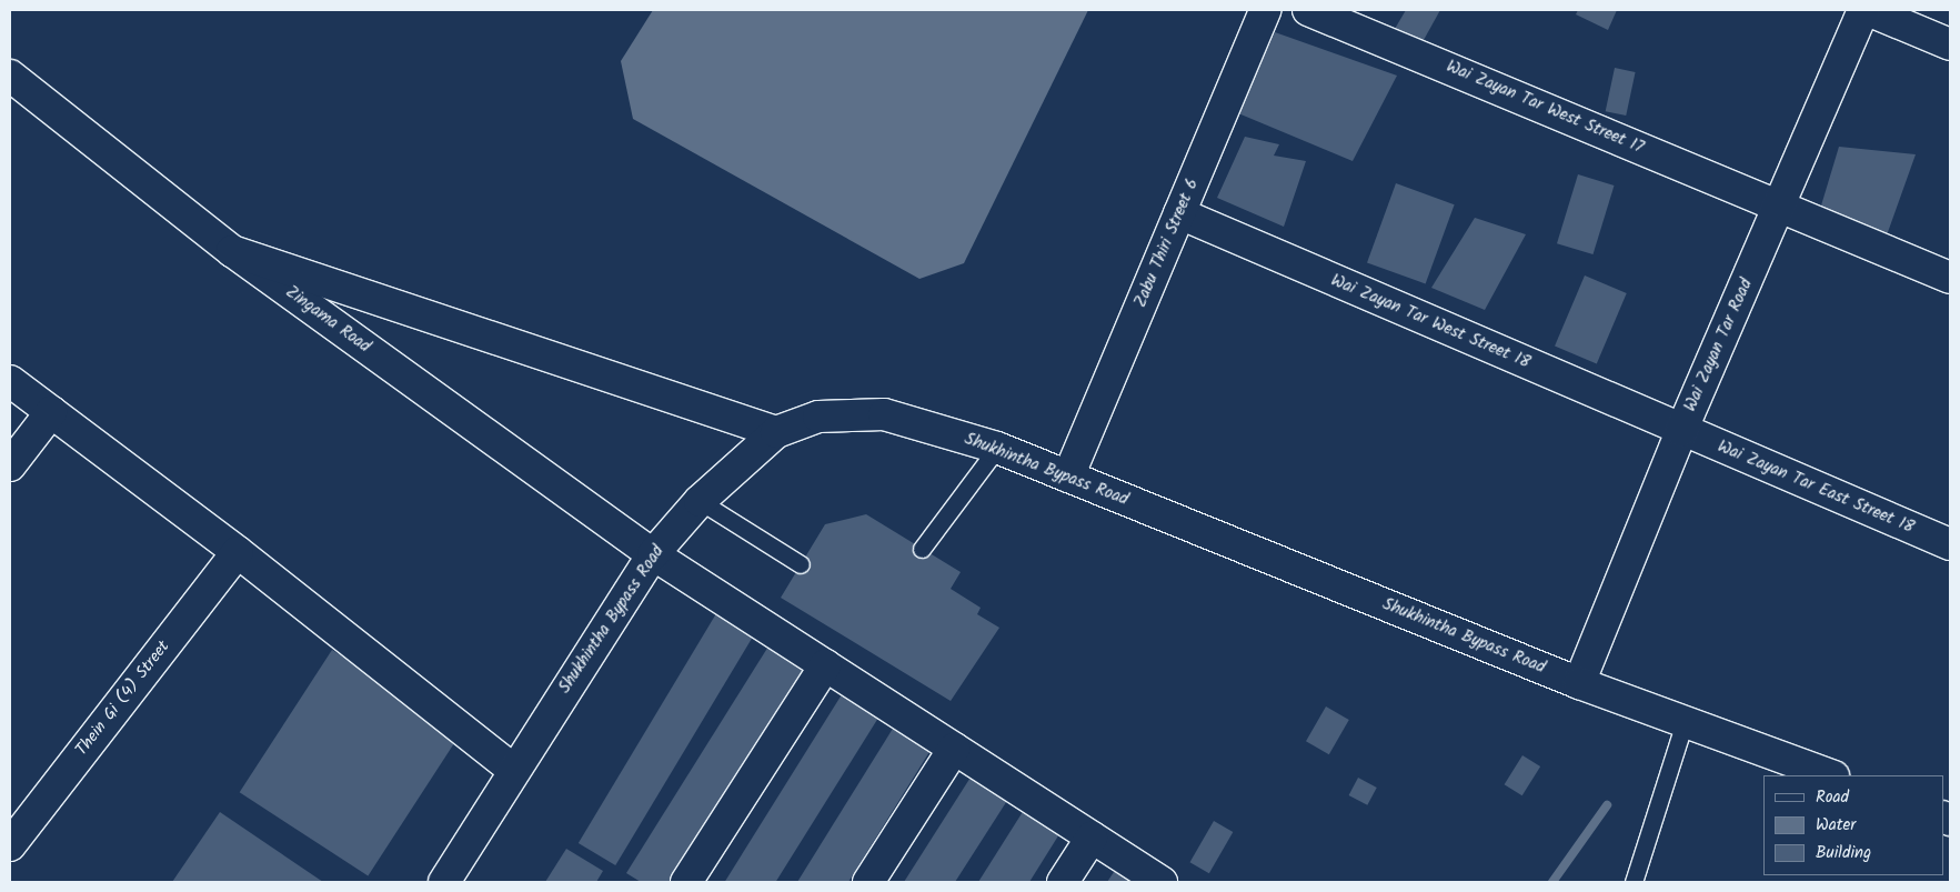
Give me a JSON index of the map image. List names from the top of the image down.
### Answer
{
  "streets": {
    "street": [
      "Wai Zayan Tar West Street 17",
      "Zabu Thiri Street 6",
      "Zingama Road",
      "Wai Zayan Tar West Street 18",
      "Wai Zayan Tar Road",
      "Shukhintha Bypass Road",
      "Wai Zayan Tar East Street 18",
      "Thein Gi (4) Street"
    ]
  },
  "crossings": [
    ["Wai Zayan Tar West Street 17", "Wai Zayan Tar Road"],
    ["Zabu Thiri Street 6", "Wai Zayan Tar West Street 18"],
    ["Zabu Thiri Street 6", "Shukhintha Bypass Road"],
    ["Zingama Road", "Shukhintha Bypass Road"],
    ["Wai Zayan Tar West Street 18", "Wai Zayan Tar Road"],
    ["Wai Zayan Tar West Street 18", "Wai Zayan Tar East Street 18"],
    ["Wai Zayan Tar Road", "Shukhintha Bypass Road"],
    ["Wai Zayan Tar Road", "Wai Zayan Tar East Street 18"]
  ],
  "legend": ["Road", "Water", "Building"]
}
